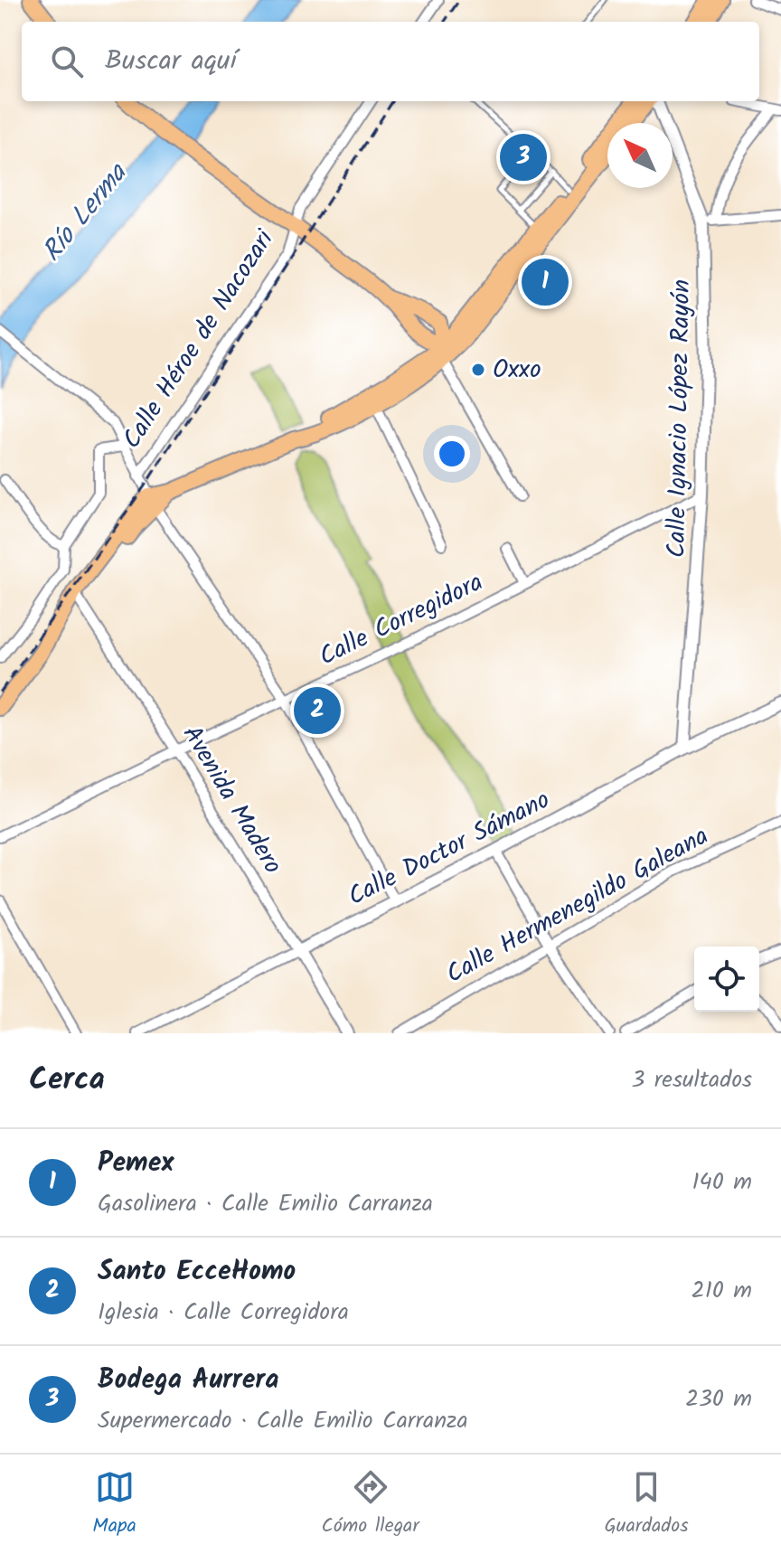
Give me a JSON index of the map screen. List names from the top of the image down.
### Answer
{
  "streets": {
    "street": [
      "Calle Héroe de Nacozari",
      "Calle Ignacio López Rayón",
      "Calle Corregidora",
      "Avenida Madero",
      "Calle Doctor Sámano",
      "Calle Hermenegildo Galeana"
    ]
  },
  "crossings": [
    ["Calle Ignacio López Rayón", "Calle Corregidora"],
    ["Calle Ignacio López Rayón", "Calle Doctor Sámano"],
    ["Calle Corregidora", "Avenida Madero"],
    ["Avenida Madero", "Calle Doctor Sámano"]
  ],
  "water": ["Río Lerma"],
  "places": ["Oxxo"],
  "north": "top left",
  "page": {
    "search": "Buscar aquí",
    "pins": ["3", "1", "2"],
    "heading": ["Cerca", "3 resultados"],
    "list": [
      {
        "mark": "1",
        "name": "Pemex",
        "note": "Gasolinera · Calle Emilio Carranza",
        "value": "140 m"
      },
      {
        "mark": "2",
        "name": "Santo EcceHomo",
        "note": "Iglesia · Calle Corregidora",
        "value": "210 m"
      },
      {
        "mark": "3",
        "name": "Bodega Aurrera",
        "note": "Supermercado · Calle Emilio Carranza",
        "value": "230 m"
      }
    ],
    "nav": ["Mapa", "Cómo llegar", "Guardados"]
  }
}
